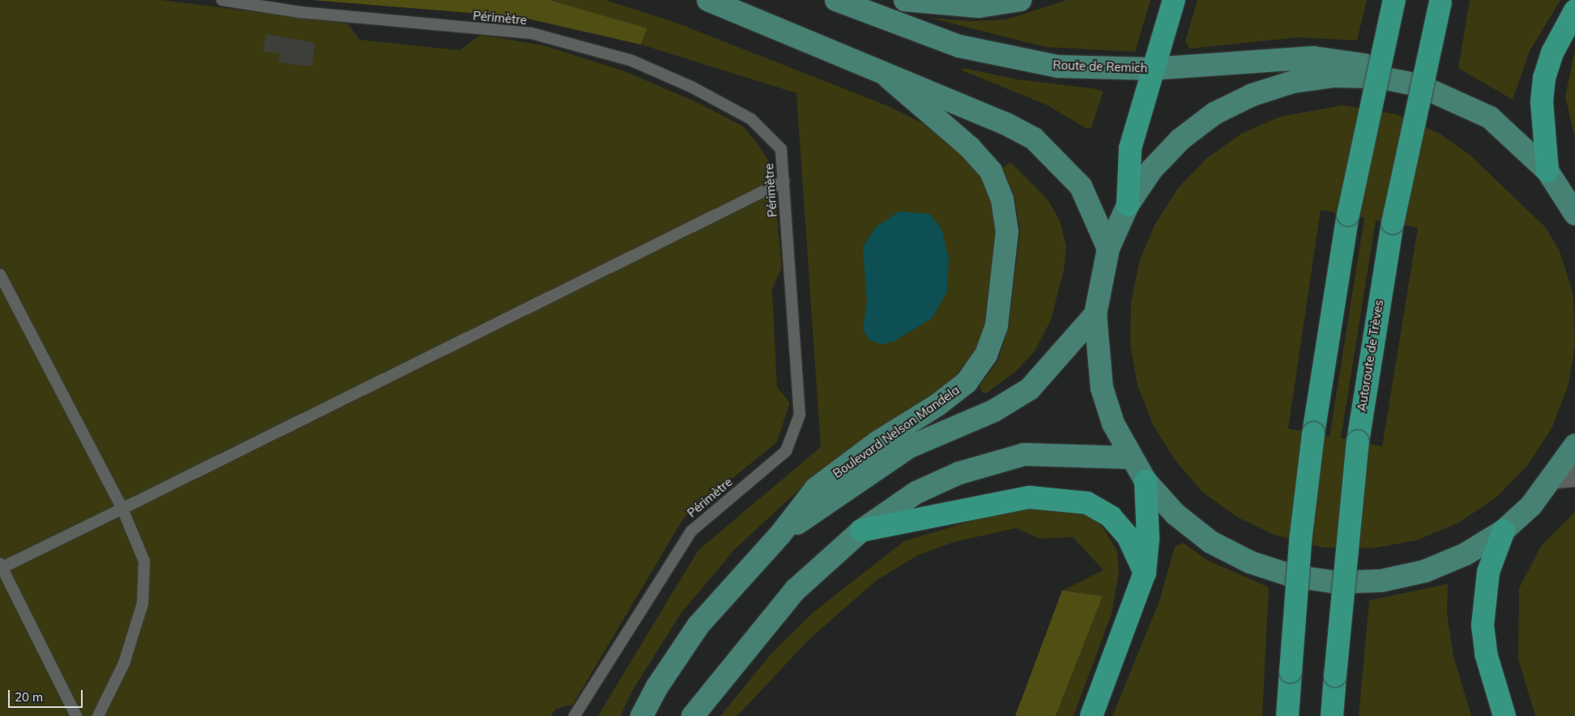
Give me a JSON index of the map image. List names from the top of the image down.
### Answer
{
  "streets": {
    "highway": ["Autoroute de Trèves"],
    "main road": ["Route de Remich", "Boulevard Nelson Mandela"],
    "lane": ["Périmètre"]
  },
  "scale_bar": "20 m"
}
